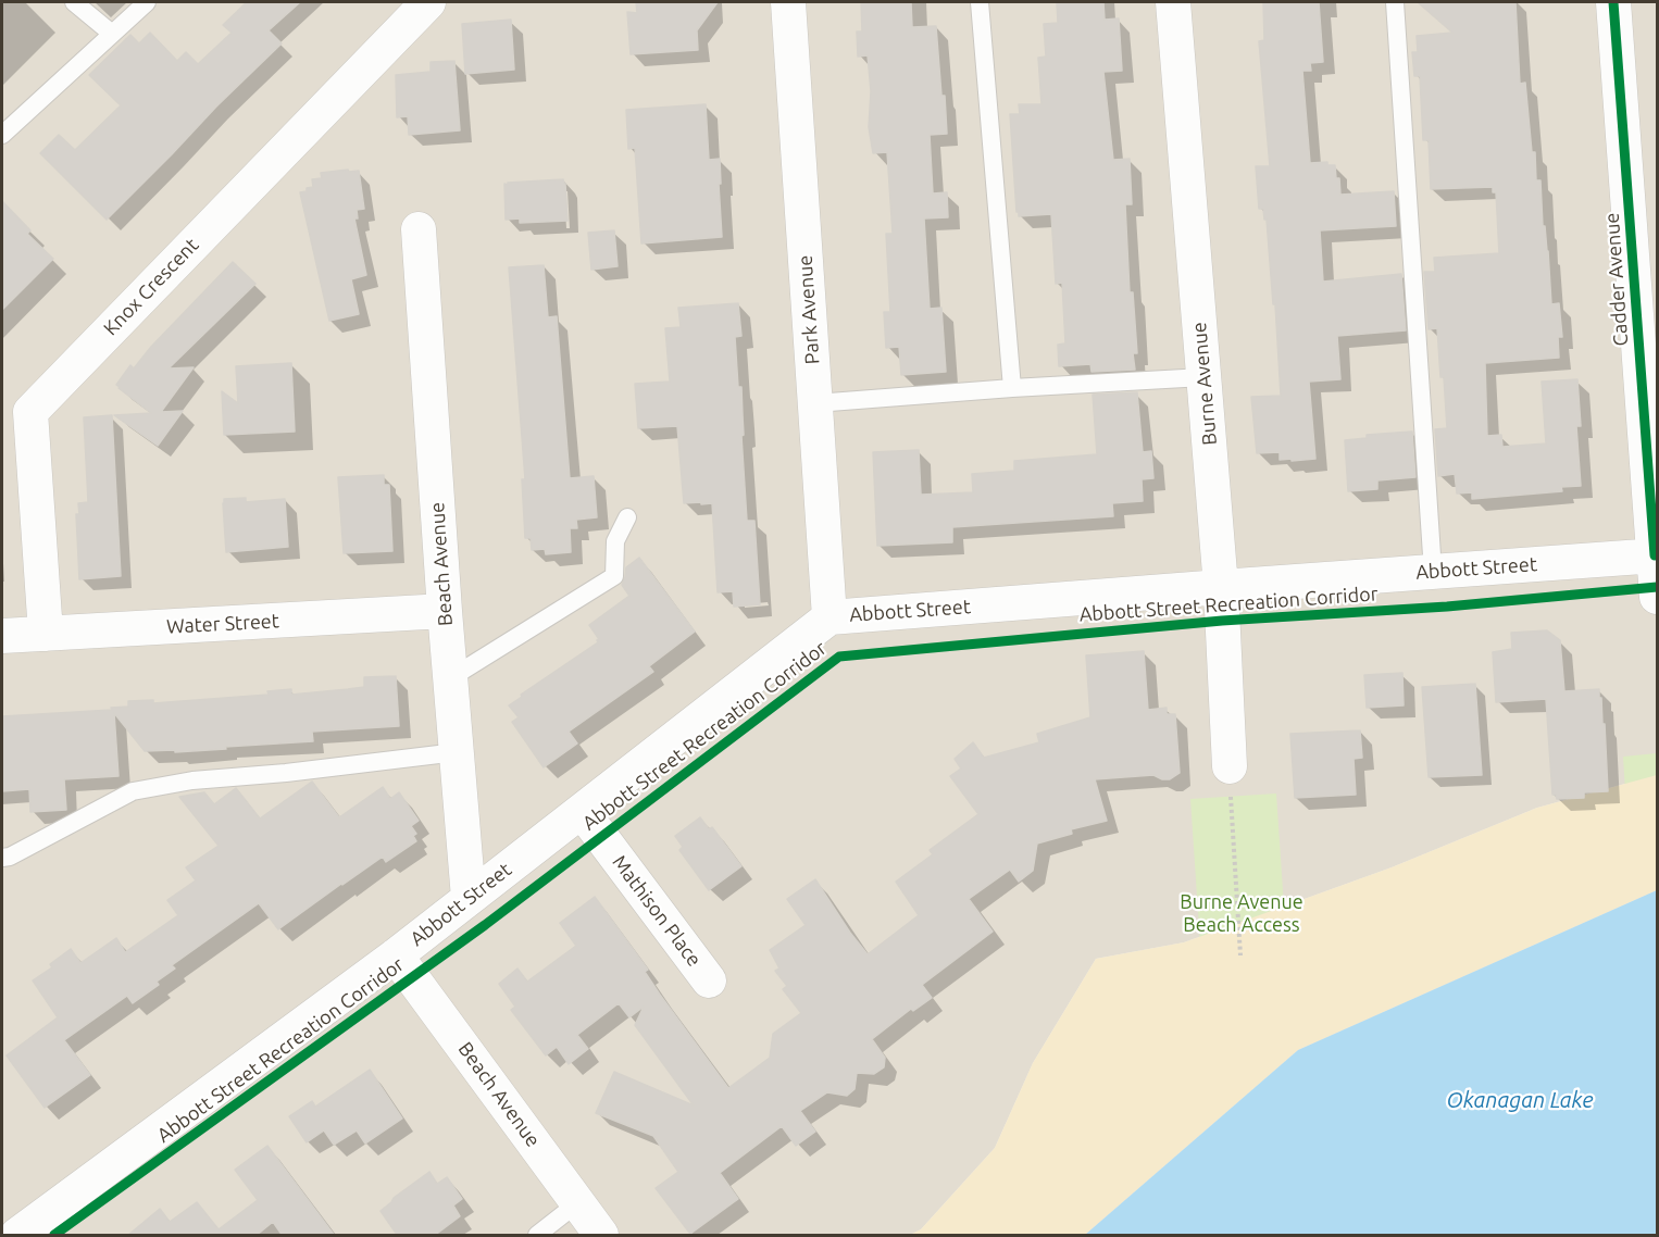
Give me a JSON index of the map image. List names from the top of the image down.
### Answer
{
  "streets": {
    "street": [
      "Cadder Avenue",
      "Knox Crescent",
      "Park Avenue",
      "Burne Avenue",
      "Beach Avenue",
      "Abbott Street",
      "Water Street",
      "Mathison Place"
    ],
    "cycle path": ["Abbott Street Recreation Corridor"]
  },
  "crossings": [
    ["Cadder Avenue", "Abbott Street"],
    ["Knox Crescent", "Water Street"],
    ["Park Avenue", "Abbott Street"],
    ["Burne Avenue", "Abbott Street"],
    ["Beach Avenue", "Abbott Street"],
    ["Beach Avenue", "Water Street"],
    ["Abbott Street", "Mathison Place"]
  ],
  "water": ["Okanagan Lake"],
  "parks": ["Burne Avenue Beach Access"]
}
